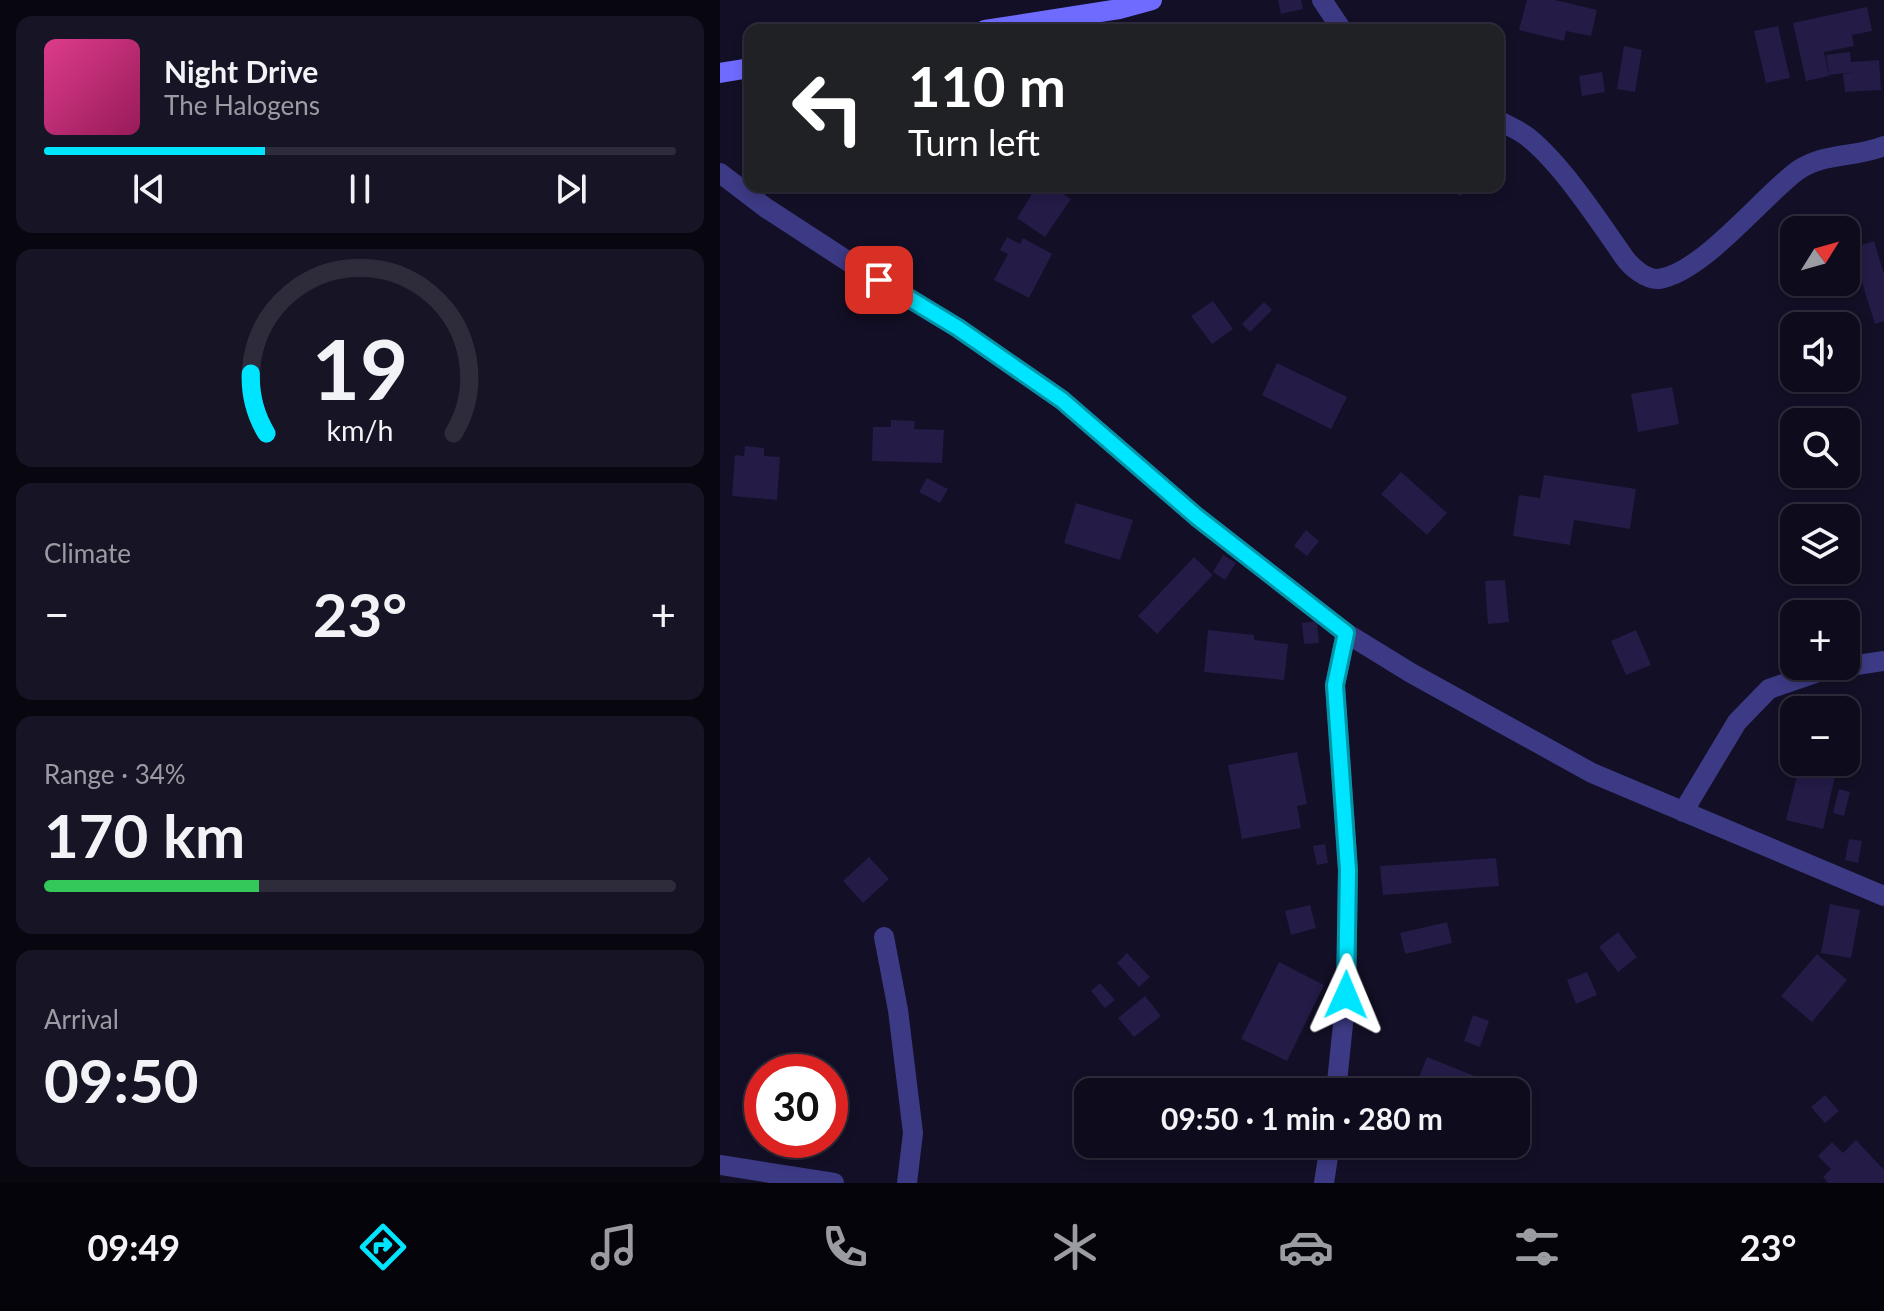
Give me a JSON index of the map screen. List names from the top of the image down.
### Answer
{
  "north": "top right",
  "page": {
    "turn": ["110 m", "Turn left"],
    "song": ["Night Drive", "The Halogens"],
    "map_buttons": ["+", "−"],
    "tile": [
      "Climate",
      ["Range · 34%", "170 km"],
      ["Arrival", "09:50"]
    ],
    "heat": ["−", "23°", "+"],
    "limit": "30",
    "trip": "09:50 · 1 min · 280 m",
    "tabs": ["09:49", "23°"],
    "gauge": ["19", "km/h"]
  }
}
